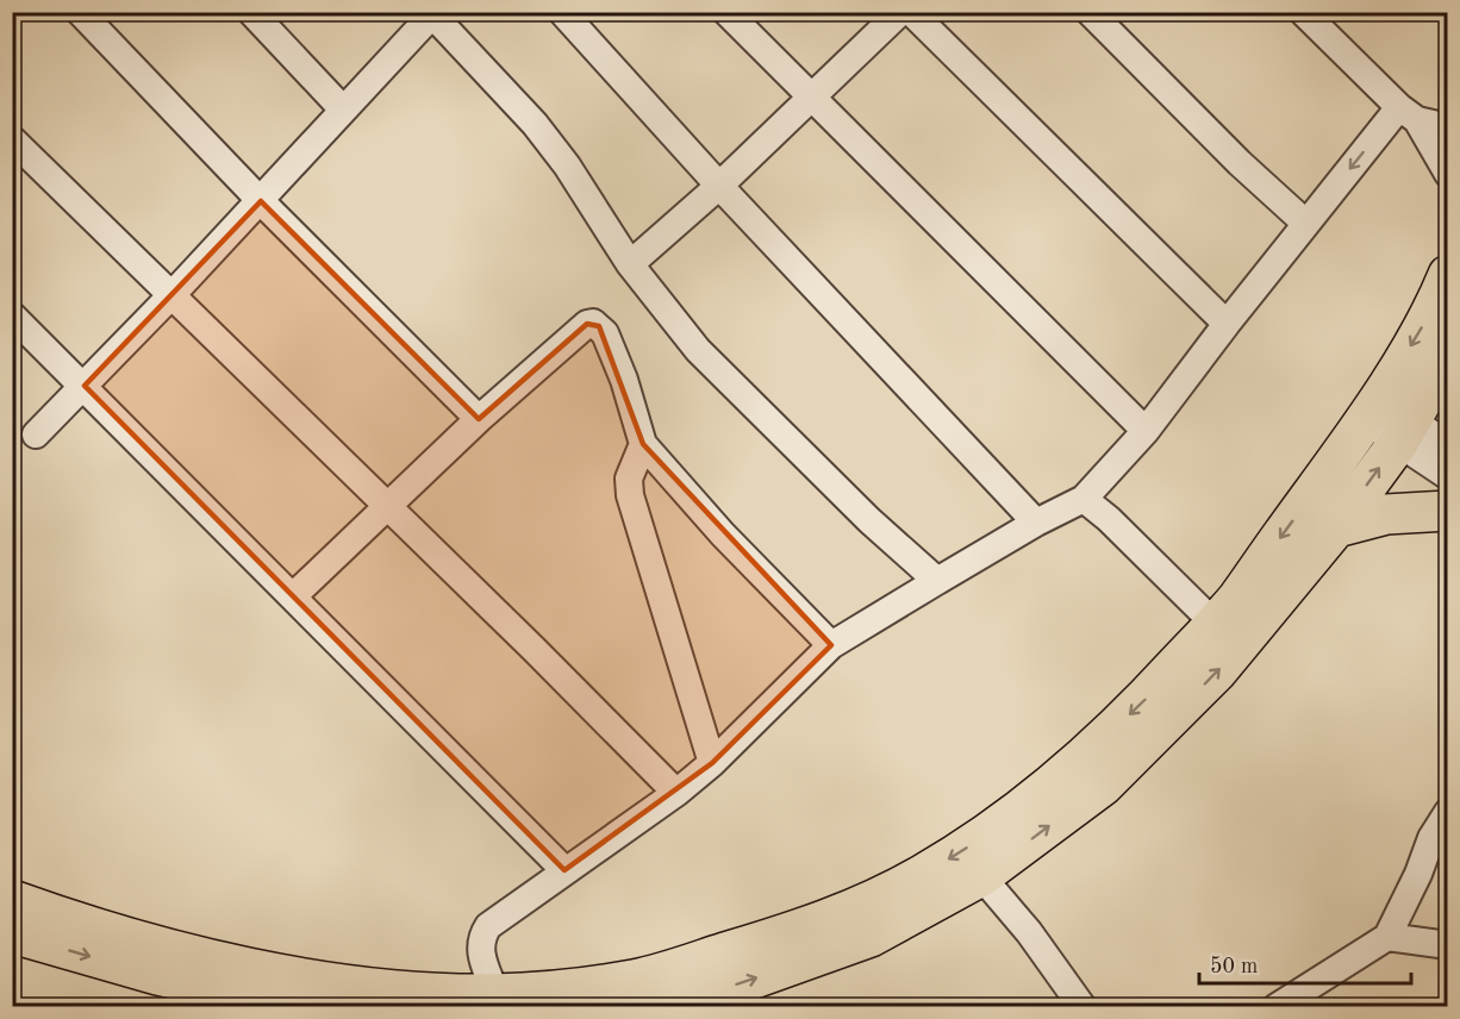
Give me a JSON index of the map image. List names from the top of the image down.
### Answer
{
  "scale_bar": "50 m"
}
